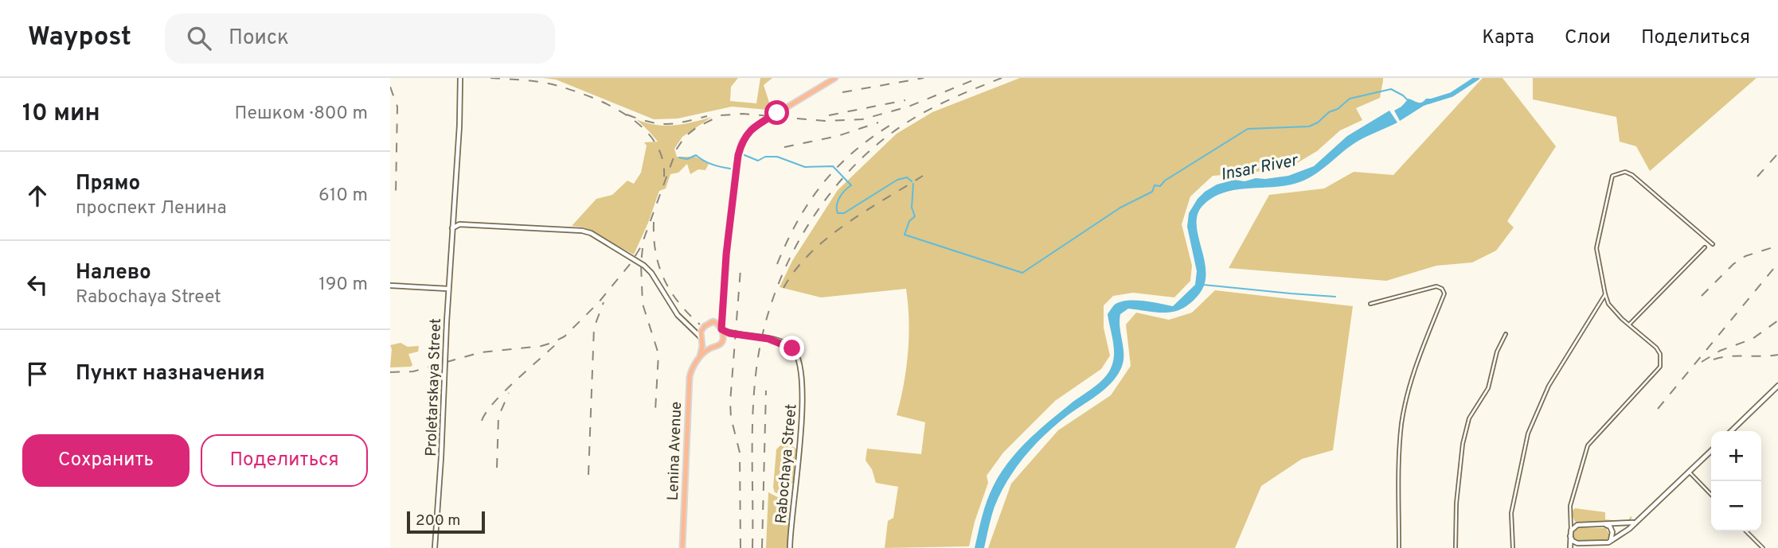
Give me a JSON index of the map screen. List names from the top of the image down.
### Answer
{
  "streets": {
    "main road": ["Lenina Avenue"],
    "street": ["Proletarskaya Street", "Rabochaya Street"]
  },
  "water": ["Insar River"],
  "scale_bar": "200 m",
  "page": {
    "header": "Waypost",
    "search": "Поиск",
    "nav": ["Карта", "Слои", "Поделиться"],
    "heading": ["10 мин", "Пешком · 800 m"],
    "list": [
      ["Прямо", "проспект Ленина", "610 m"],
      ["Налево", "Rabochaya Street", "190 m"],
      "Пункт назначения"
    ],
    "buttons": ["Сохранить", "Поделиться"],
    "map_buttons": ["+", "−"],
    "scale": "200 m"
  }
}
